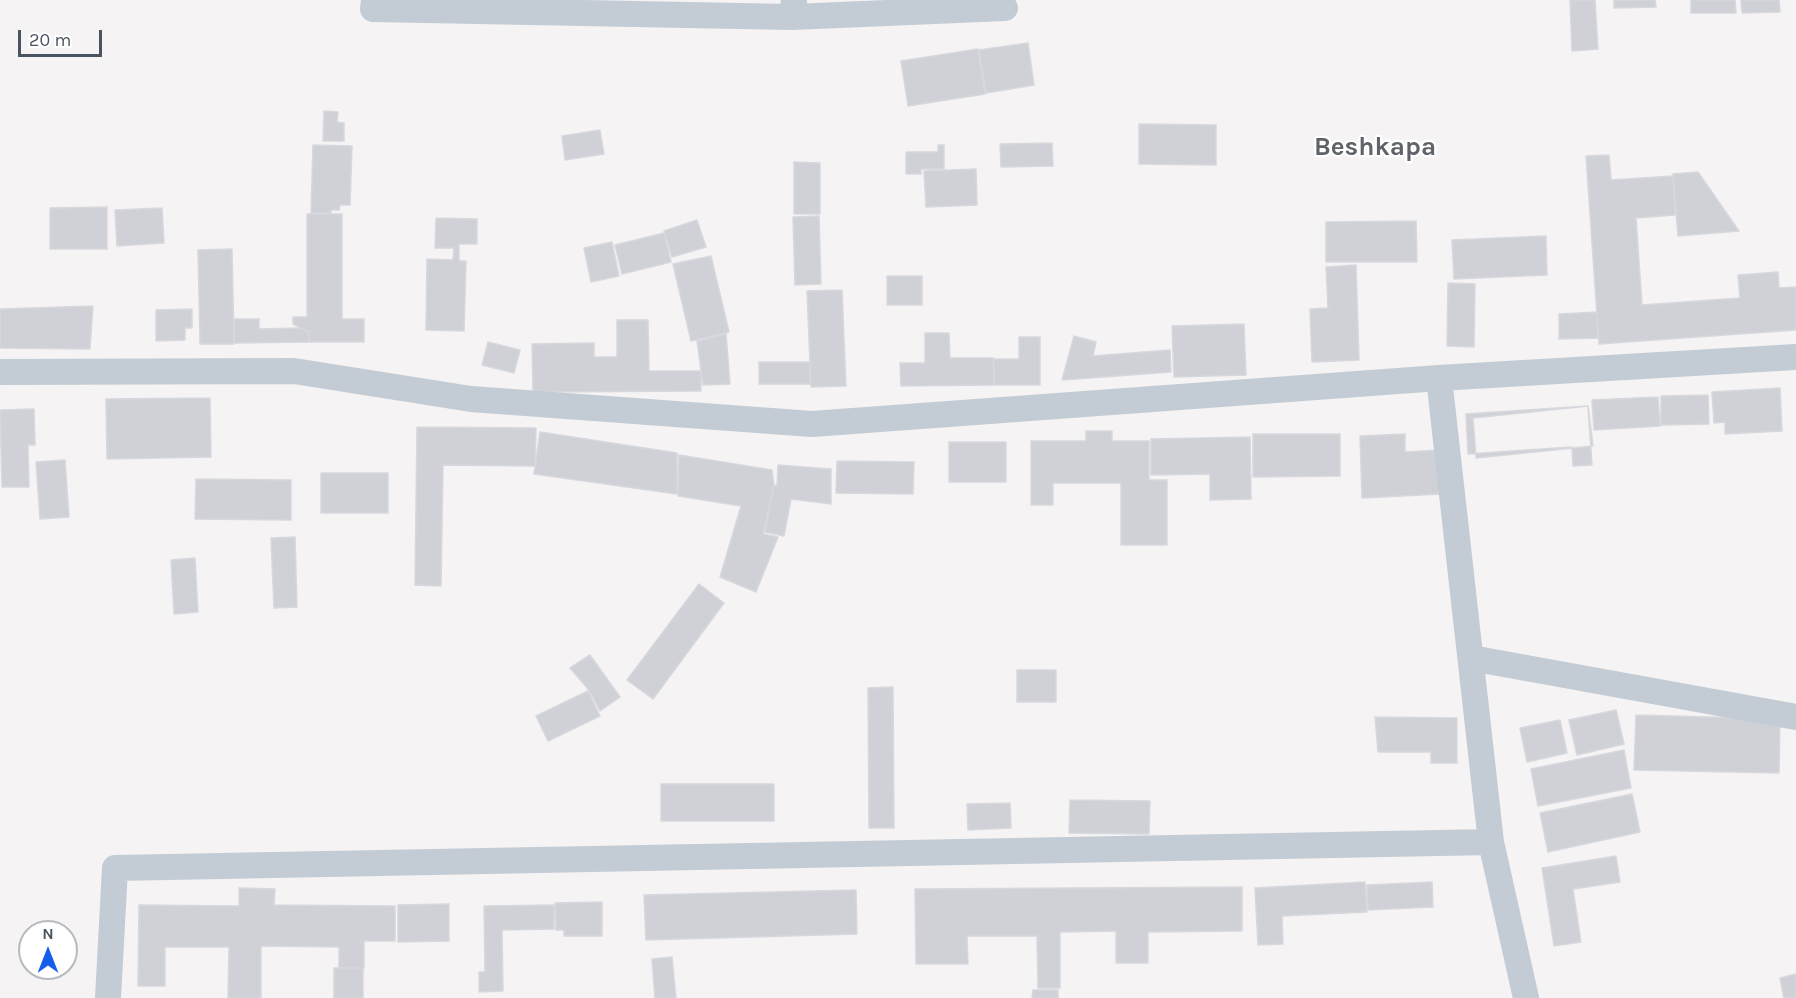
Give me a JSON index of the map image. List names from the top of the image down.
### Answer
{
  "districts": ["Beshkapa"],
  "scale_bar": "20 m",
  "north": "top"
}
